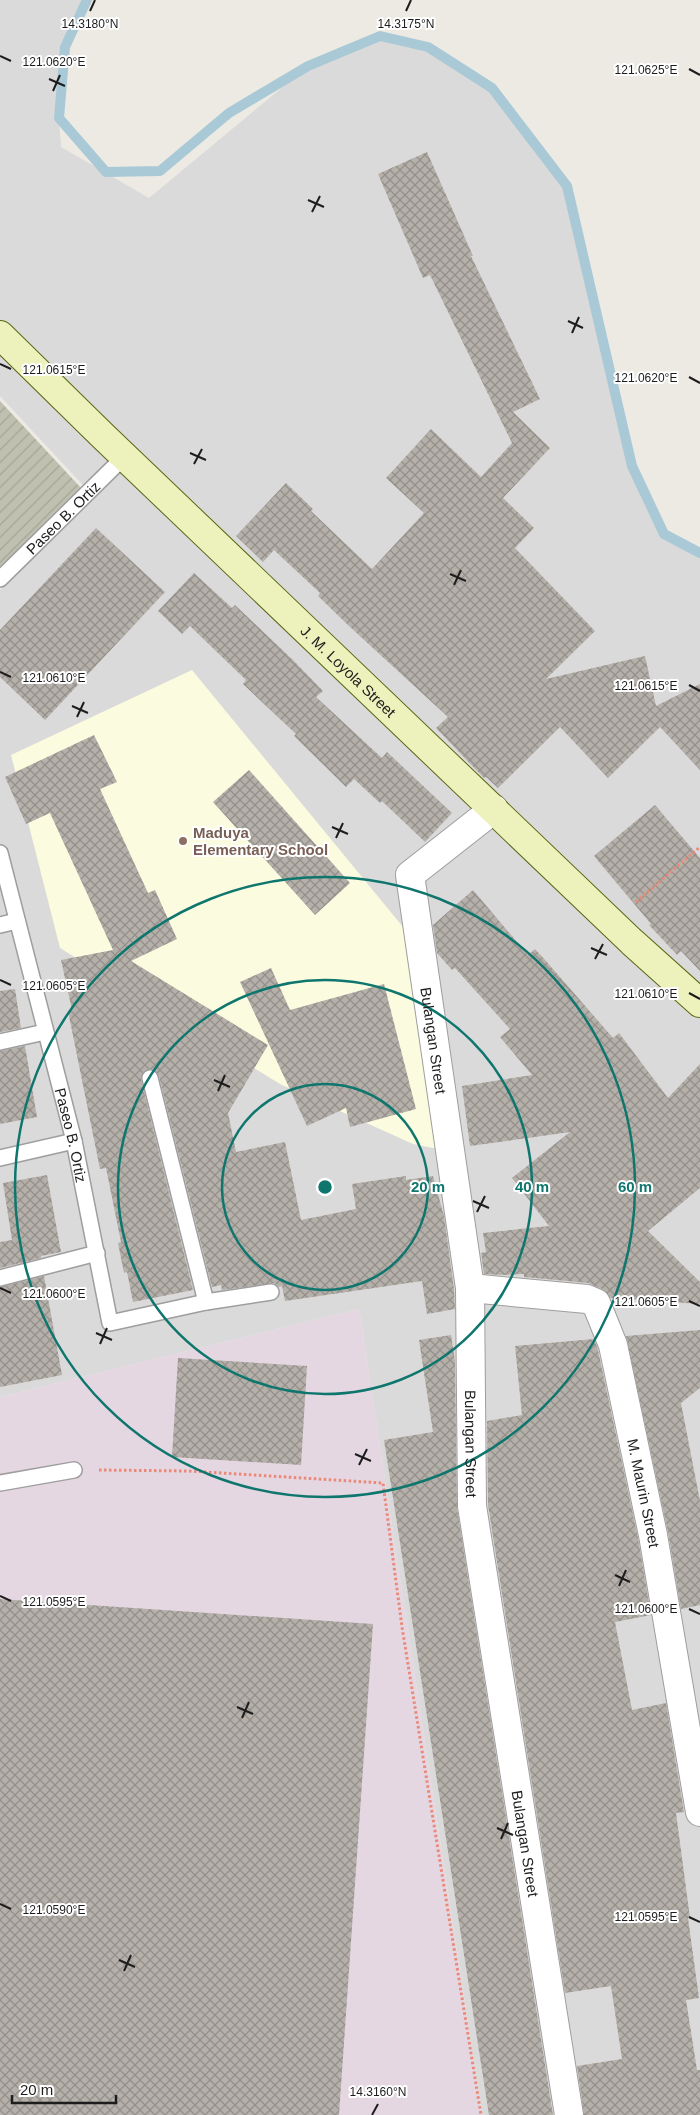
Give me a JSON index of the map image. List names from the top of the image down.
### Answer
{
  "streets": {
    "main road": ["J. M. Loyola Street"],
    "street": ["Bulangan Street", "M. Maurin Street"],
    "lane": ["Paseo B. Ortiz"]
  },
  "crossings": [
    ["Paseo B. Ortiz", "J. M. Loyola Street"],
    ["J. M. Loyola Street", "Bulangan Street"],
    ["Bulangan Street", "M. Maurin Street"]
  ],
  "places": ["Maduya Elementary School"],
  "scale_bar": "20 m",
  "coordinates": [
    "14.3180°N",
    "14.3175°N",
    "121.0620°E",
    "121.0625°E",
    "121.0615°E",
    "121.0610°E",
    "121.0605°E",
    "121.0600°E",
    "121.0595°E",
    "121.0590°E",
    "14.3160°N"
  ],
  "rings": ["20 m", "40 m", "60 m"]
}
